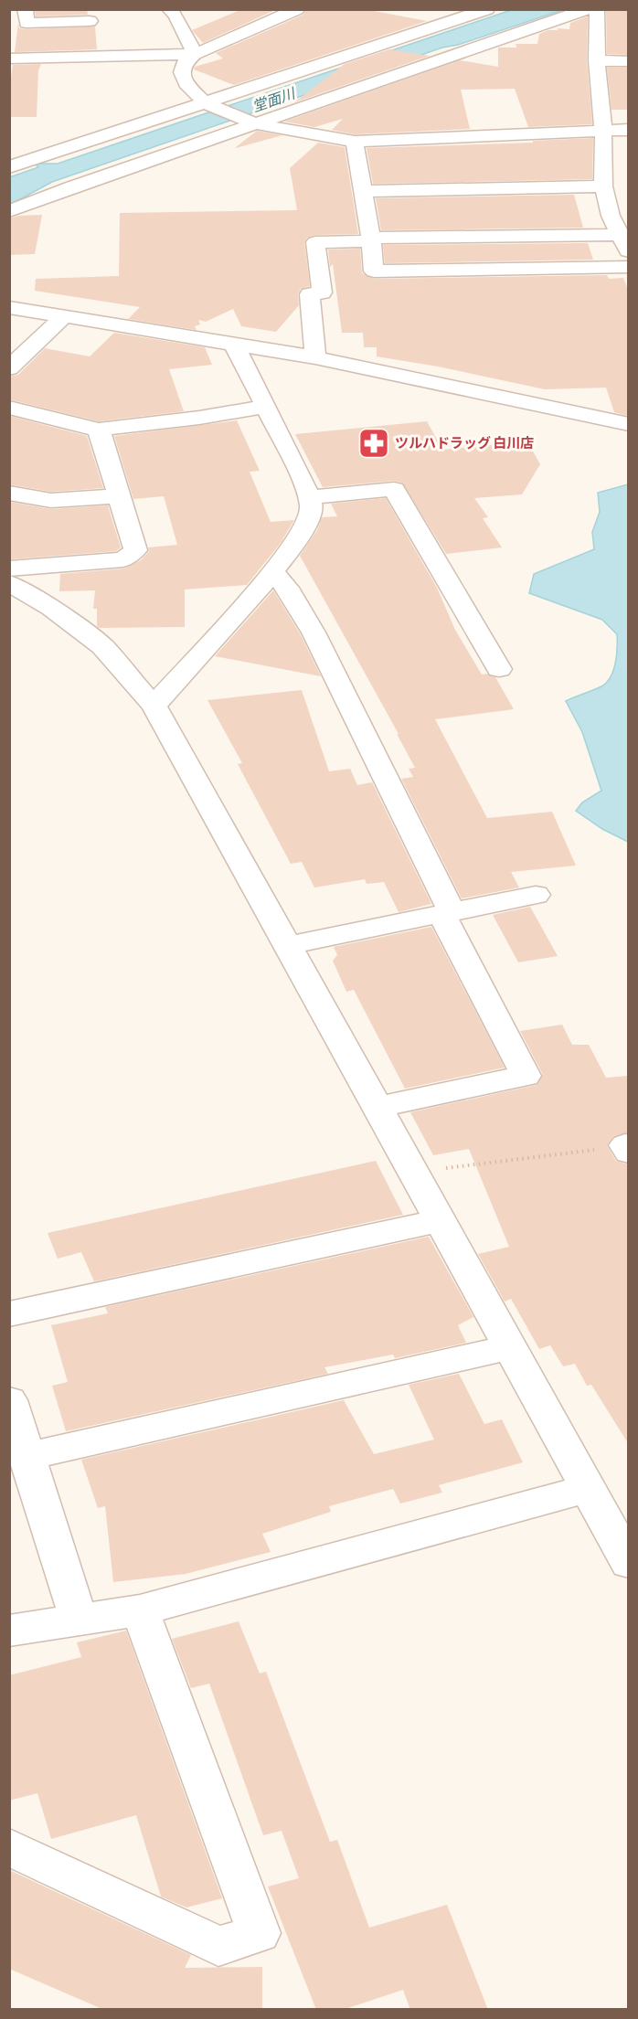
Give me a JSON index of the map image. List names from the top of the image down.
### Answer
{
  "water": ["堂面川"],
  "places": {
    "pharmacy": ["ツルハドラッグ 白川店"]
  }
}
